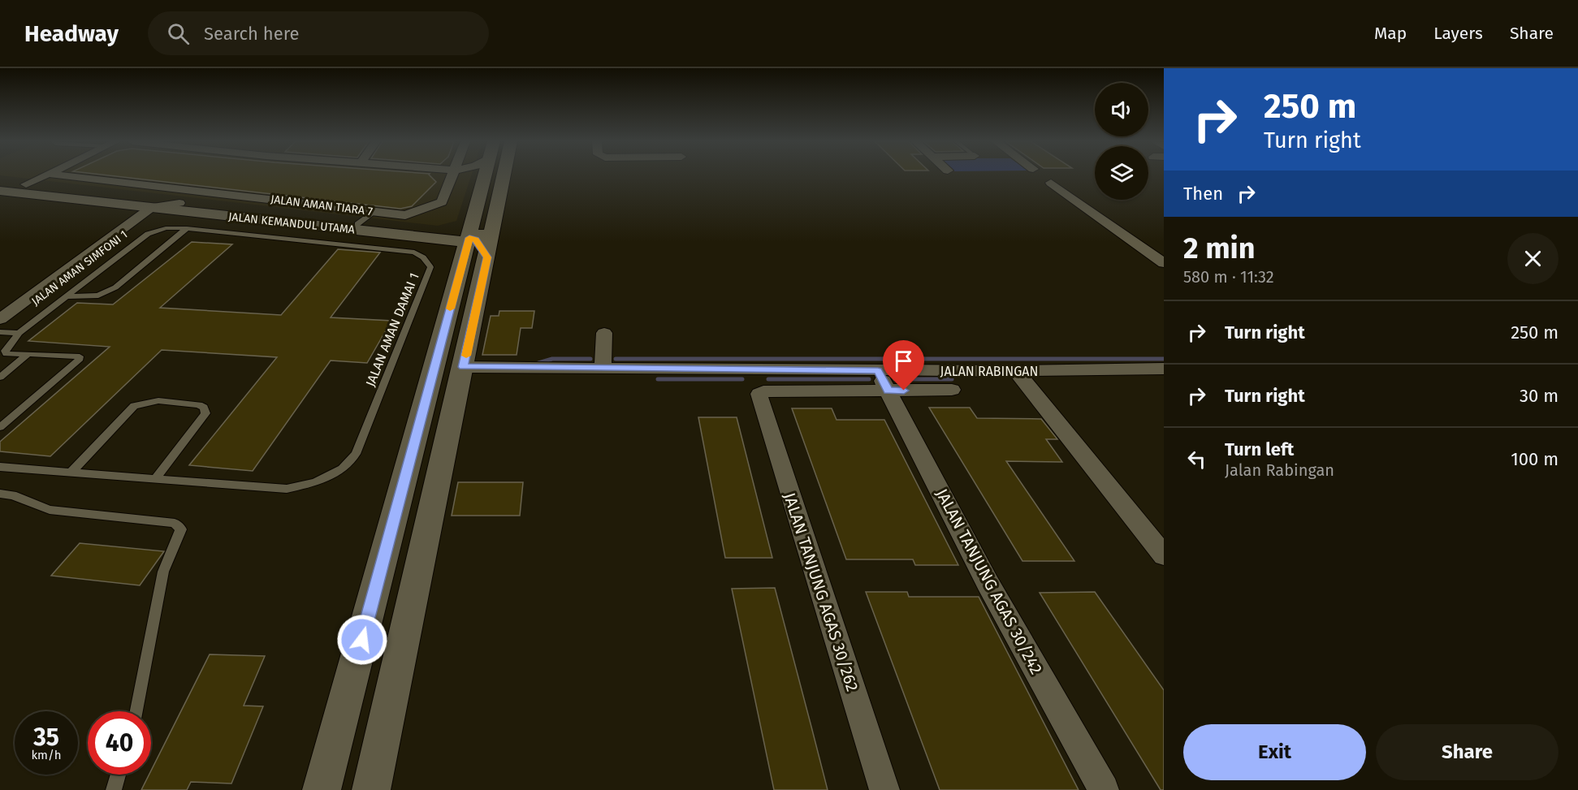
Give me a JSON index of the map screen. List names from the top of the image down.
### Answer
{
  "streets": {
    "street": [
      "JALAN AMAN TIARA 7",
      "JALAN KEMANDUL UTAMA",
      "JALAN AMAN SIMFONI 1",
      "JALAN RABINGAN",
      "JALAN TANJUNG AGAS 30/242",
      "JALAN TANJUNG AGAS 30/262"
    ],
    "lane": ["JALAN AMAN DAMAI 1"]
  },
  "crossings": [
    ["JALAN KEMANDUL UTAMA", "JALAN AMAN SIMFONI 1"],
    ["JALAN RABINGAN", "JALAN TANJUNG AGAS 30/242"],
    ["JALAN RABINGAN", "JALAN TANJUNG AGAS 30/262"],
    ["JALAN TANJUNG AGAS 30/242", "JALAN TANJUNG AGAS 30/262"]
  ],
  "page": {
    "header": "Headway",
    "search": "Search here",
    "nav": ["Map", "Layers", "Share"],
    "turn": ["250 m", "Turn right"],
    "then": "Then",
    "heading": ["2 min", "580 m · 11:32"],
    "list": [
      {
        "name": "Turn right",
        "value": "250 m"
      },
      {
        "name": "Turn right",
        "value": "30 m"
      },
      {
        "name": "Turn left",
        "note": "Jalan Rabingan",
        "value": "100 m"
      }
    ],
    "speed": "35 km/h",
    "limit": "40",
    "buttons": ["Exit", "Share"]
  }
}
